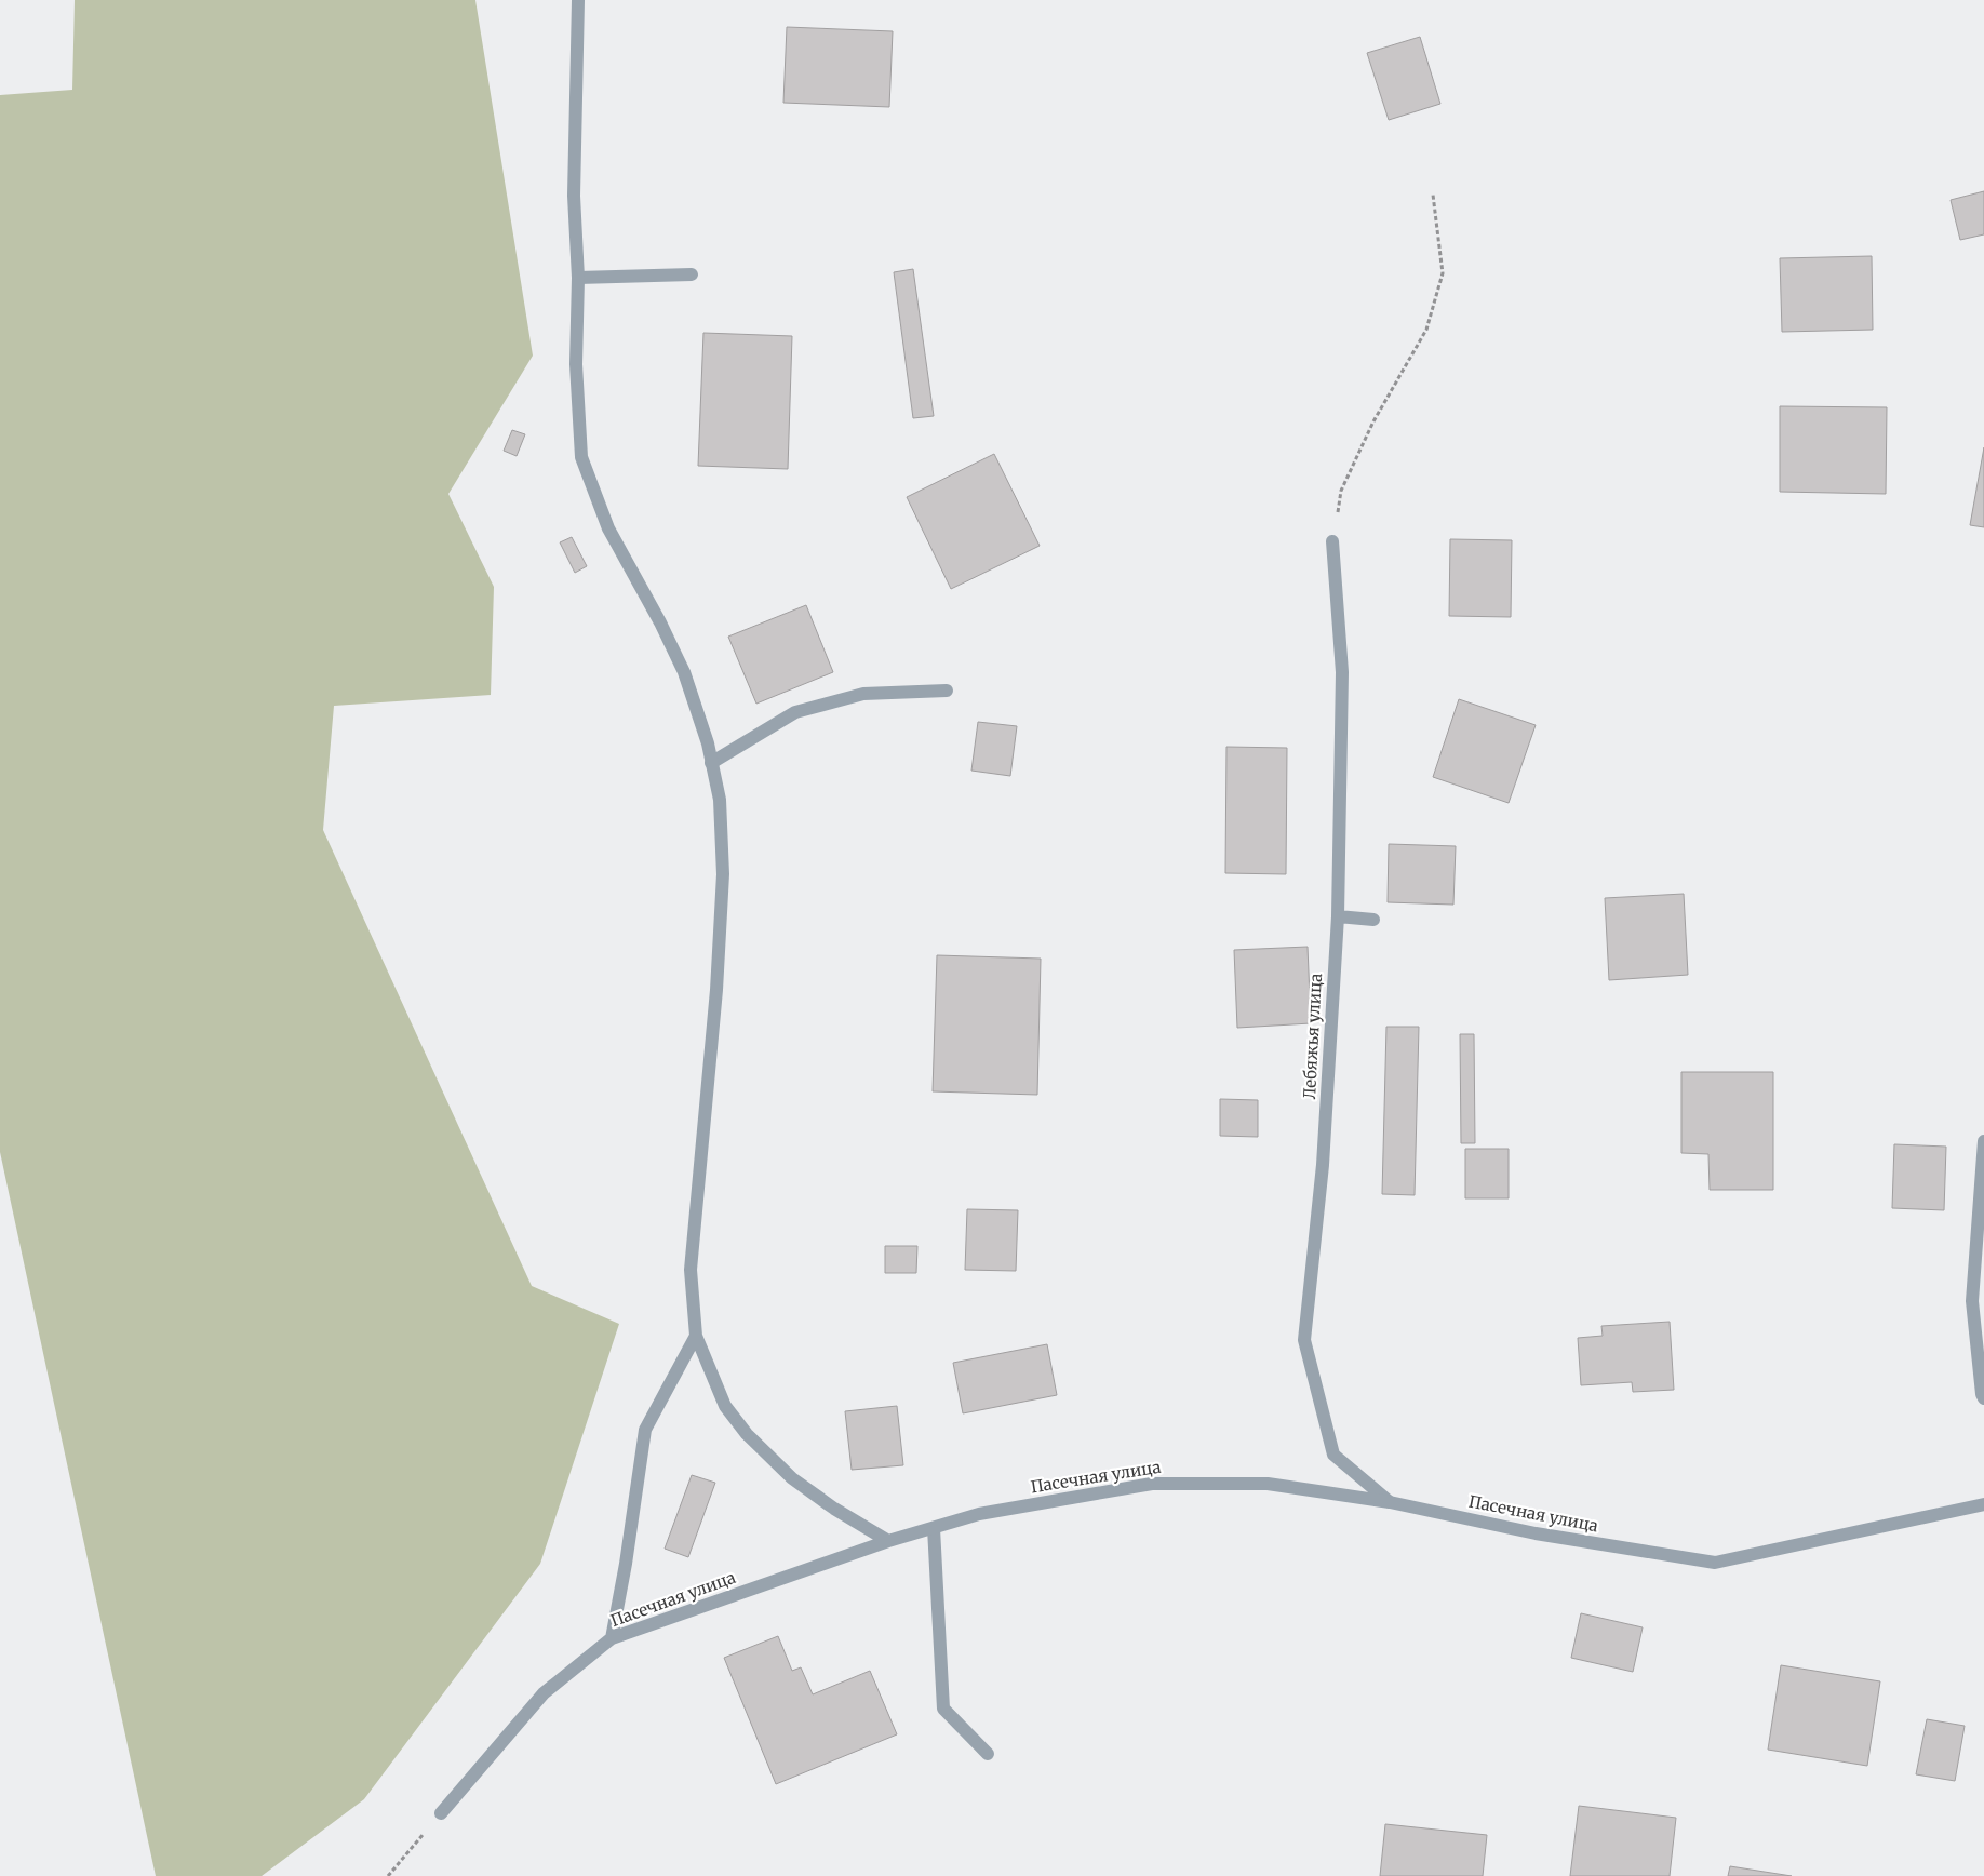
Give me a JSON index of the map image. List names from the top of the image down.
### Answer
{
  "streets": {
    "street": ["Лебяжья улица", "Пасечная улица"]
  },
  "crossings": [
    ["Лебяжья улица", "Пасечная улица"]
  ]
}
